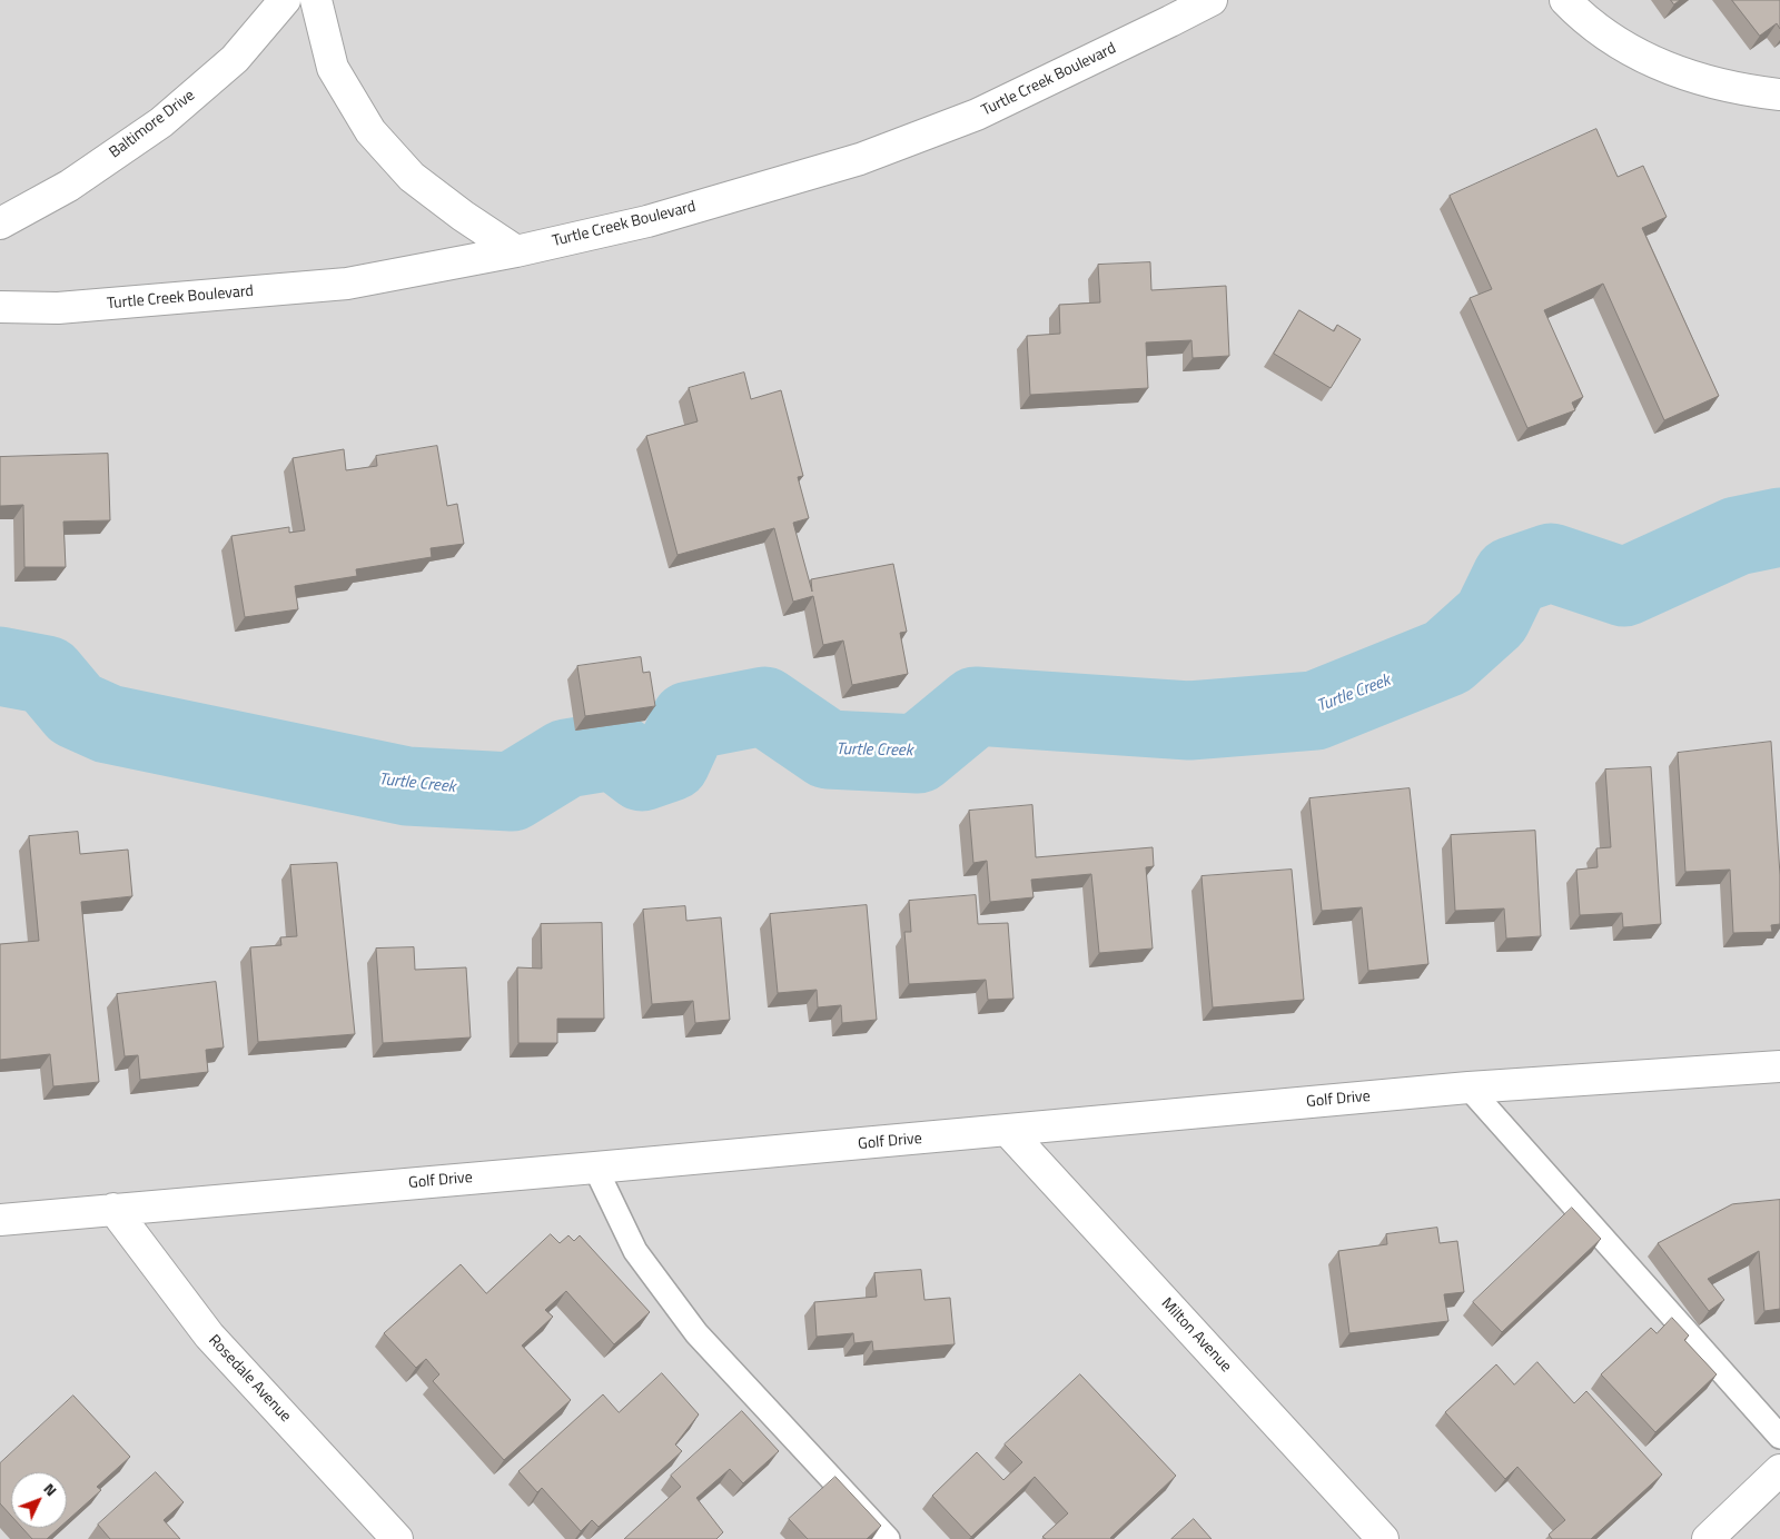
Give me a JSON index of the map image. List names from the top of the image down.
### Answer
{
  "streets": {
    "street": [
      "Turtle Creek Boulevard",
      "Baltimore Drive",
      "Golf Drive",
      "Milton Avenue",
      "Rosedale Avenue"
    ]
  },
  "crossings": [
    ["Golf Drive", "Milton Avenue"],
    ["Golf Drive", "Rosedale Avenue"]
  ],
  "water": ["Turtle Creek"],
  "north": "top right"
}
